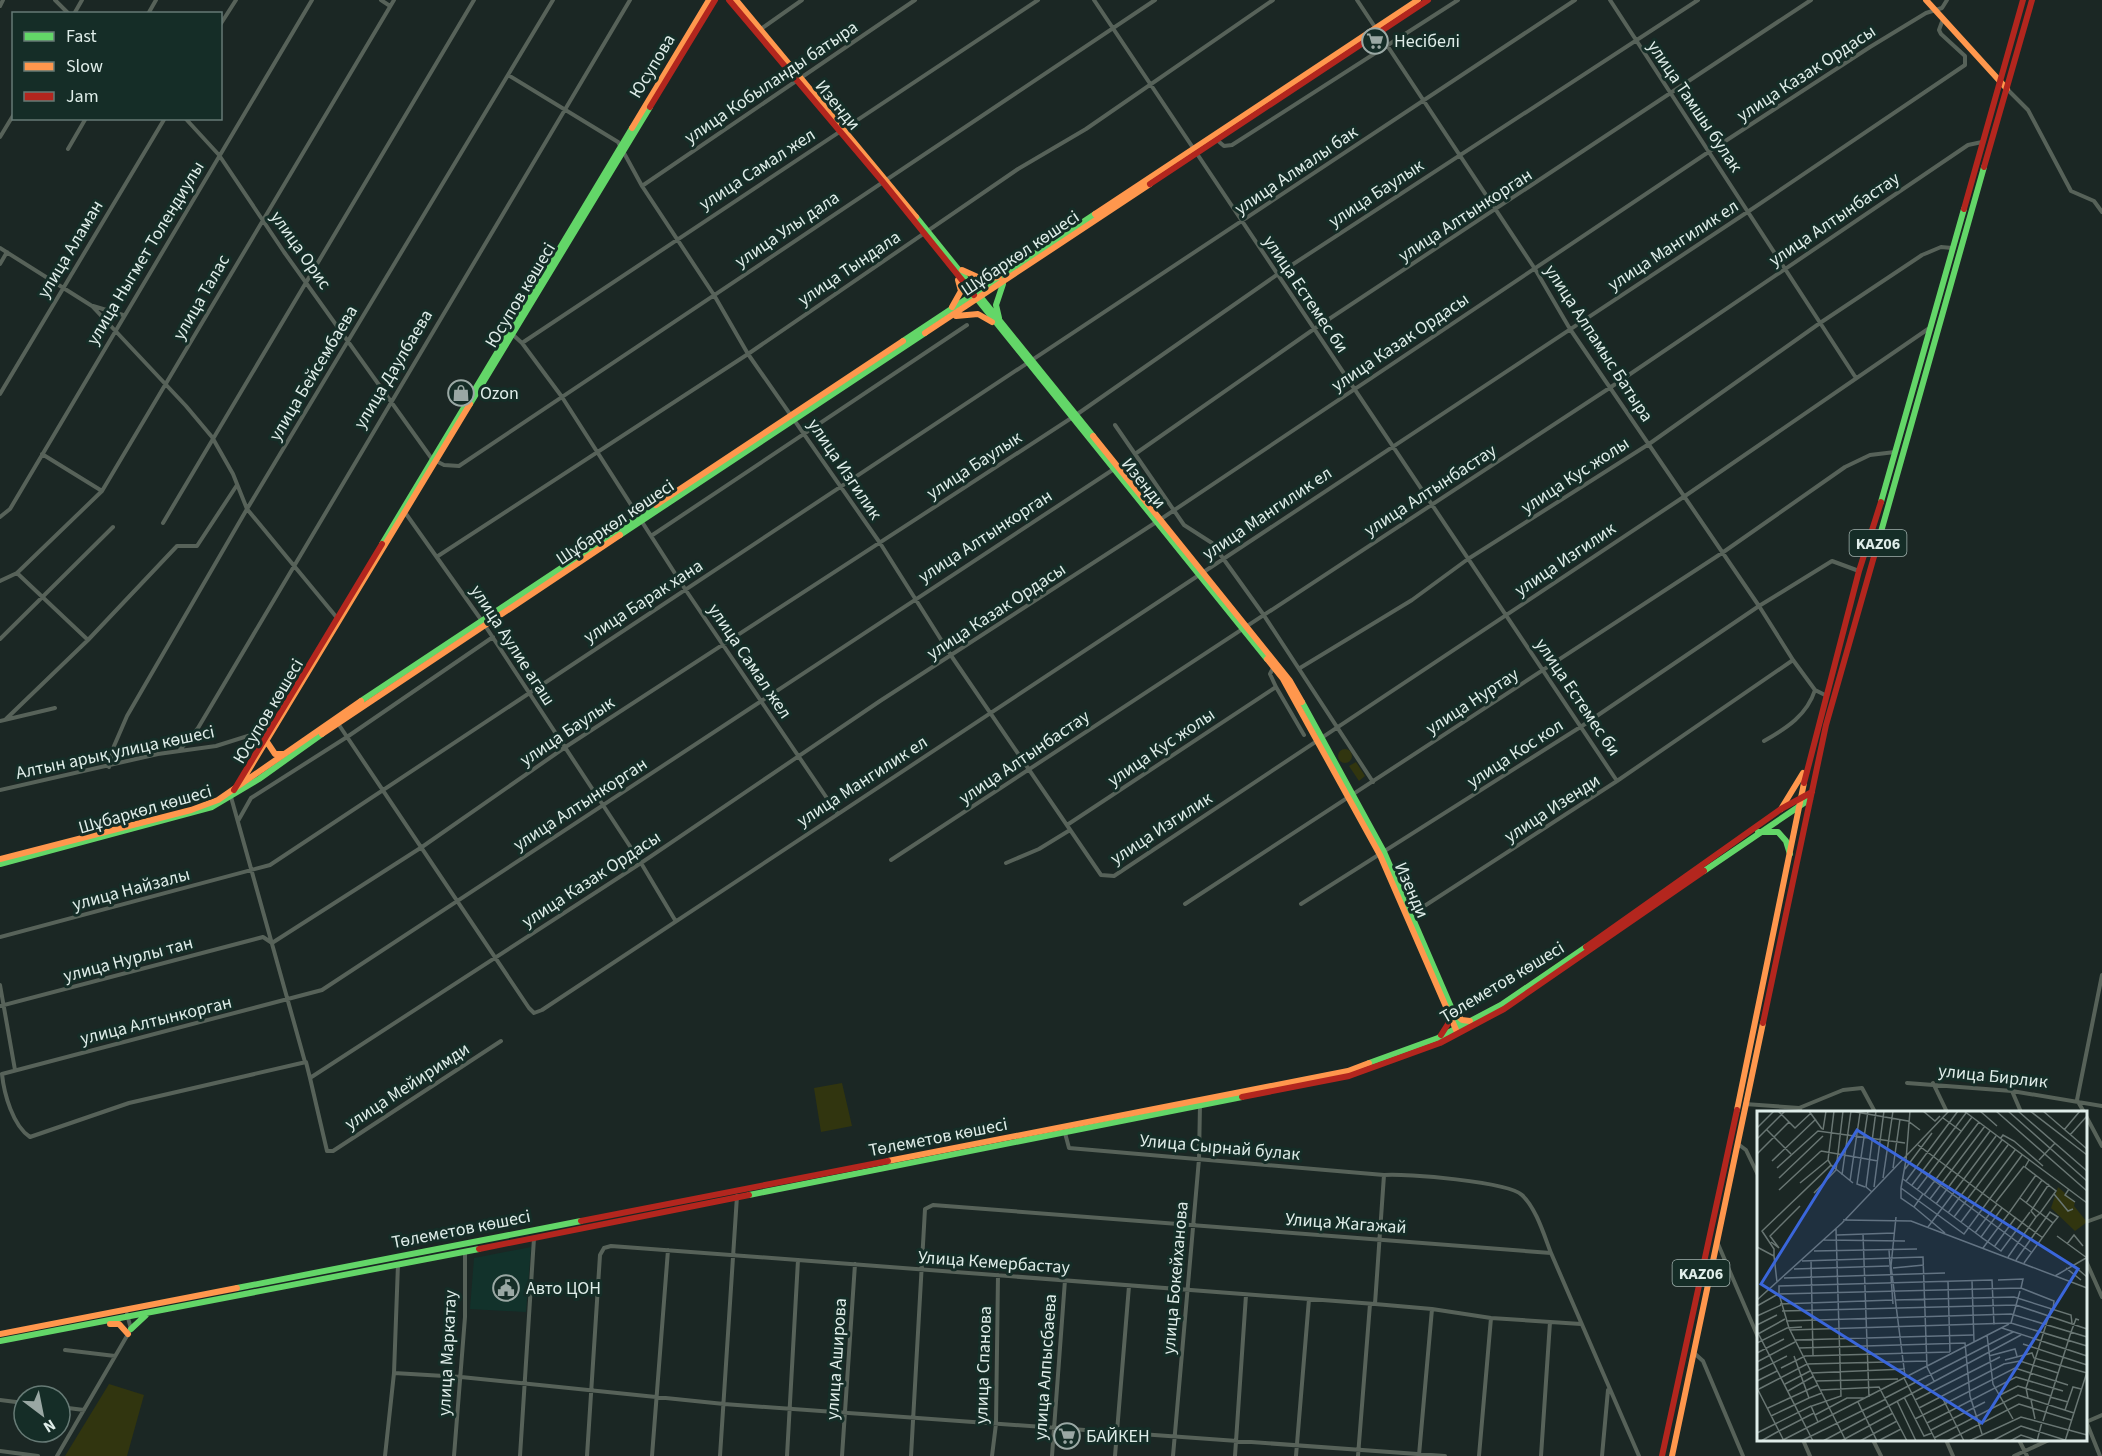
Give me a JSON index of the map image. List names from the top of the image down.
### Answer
{
  "streets": {
    "main road": [
      "Юсупова",
      "Изенди",
      "Шұбаркөл көшесі",
      "Юсупов көшесі",
      "KАZ06",
      "Төлеметов көшесі"
    ],
    "street": [
      "улица Казак Ордасы",
      "улица Кобыланды батыра",
      "улица Тамшы булак",
      "улица Самал жел",
      "улица Алмалы бак",
      "улица Баулык",
      "улица Алтынкорган",
      "улица Алтынбастау",
      "улица Улы дала",
      "улица Мангилик ел",
      "улица Аламан",
      "улица Орис",
      "улица Ныгмет Толендиулы",
      "улица Тындала",
      "улица Естемес би",
      "улица Талас",
      "улица Алпамыс Батыра",
      "улица Даулбаева",
      "улица Бейсембаева",
      "улица Изгилик",
      "улица Кус жолы",
      "улица Барак хана",
      "улица Аулие агаш",
      "улица Нуртау",
      "Алтын арық улица көшесі",
      "улица Кос кол",
      "улица Изенди",
      "улица Найзалы",
      "улица Нурлы тан",
      "улица Бирлик",
      "улица Мейиримди",
      "Улица Сырнай булак",
      "Улица Жагажай",
      "Улица Кемербастау",
      "улица Бокейханова",
      "улица Маркатау",
      "улица Аширова",
      "улица Спанова",
      "улица Алпысбаева"
    ]
  },
  "crossings": [
    ["Юсупова", "Юсупов көшесі"],
    ["Юсупова", "улица Изгилик"],
    ["улица Казак Ордасы", "Изенди"],
    ["улица Казак Ордасы", "улица Тамшы булак"],
    ["улица Казак Ордасы", "улица Самал жел"],
    ["улица Казак Ордасы", "улица Мангилик ел"],
    ["улица Казак Ордасы", "улица Естемес би"],
    ["улица Казак Ордасы", "улица Алпамыс Батыра"],
    ["улица Казак Ордасы", "улица Изгилик"],
    ["улица Казак Ордасы", "улица Аулие агаш"],
    ["улица Казак Ордасы", "улица Мейиримди"],
    ["улица Кобыланды батыра", "Изенди"],
    ["улица Кобыланды батыра", "улица Изгилик"],
    ["Изенди", "улица Самал жел"],
    ["Изенди", "улица Алмалы бак"],
    ["Изенди", "улица Баулык"],
    ["Изенди", "улица Алтынкорган"],
    ["Изенди", "улица Алтынбастау"],
    ["Изенди", "улица Улы дала"],
    ["Изенди", "улица Мангилик ел"],
    ["Изенди", "Шұбаркөл көшесі"],
    ["Изенди", "улица Тындала"],
    ["Изенди", "улица Изгилик"],
    ["Изенди", "улица Барак хана"],
    ["Изенди", "улица Нуртау"],
    ["Изенди", "улица Кос кол"],
    ["Изенди", "улица Изенди"],
    ["Изенди", "Төлеметов көшесі"],
    ["улица Тамшы булак", "улица Баулык"],
    ["улица Тамшы булак", "улица Алтынкорган"],
    ["улица Тамшы булак", "улица Алтынбастау"],
    ["улица Тамшы булак", "улица Мангилик ел"],
    ["улица Тамшы булак", "улица Изгилик"],
    ["улица Тамшы булак", "улица Кус жолы"],
    ["улица Самал жел", "улица Баулык"],
    ["улица Самал жел", "улица Алтынкорган"],
    ["улица Самал жел", "улица Улы дала"],
    ["улица Самал жел", "улица Мангилик ел"],
    ["улица Самал жел", "Шұбаркөл көшесі"],
    ["улица Самал жел", "улица Тындала"],
    ["улица Самал жел", "Юсупов көшесі"],
    ["улица Самал жел", "улица Изгилик"],
    ["улица Самал жел", "улица Барак хана"],
    ["улица Алмалы бак", "улица Естемес би"],
    ["улица Алмалы бак", "улица Алпамыс Батыра"],
    ["улица Алмалы бак", "улица Барак хана"],
    ["улица Баулык", "улица Естемес би"],
    ["улица Баулык", "улица Алпамыс Батыра"],
    ["улица Баулык", "улица Изгилик"],
    ["улица Баулык", "улица Аулие агаш"],
    ["улица Баулык", "улица Нурлы тан"],
    ["улица Алтынкорган", "улица Естемес би"],
    ["улица Алтынкорган", "улица Алпамыс Батыра"],
    ["улица Алтынкорган", "улица Изгилик"],
    ["улица Алтынкорган", "улица Аулие агаш"],
    ["улица Алтынбастау", "улица Естемес би"],
    ["улица Алтынбастау", "улица Алпамыс Батыра"],
    ["улица Алтынбастау", "улица Изгилик"],
    ["улица Алтынбастау", "KАZ06"],
    ["улица Улы дала", "улица Орис"],
    ["улица Улы дала", "улица Естемес би"],
    ["улица Улы дала", "Юсупов көшесі"],
    ["улица Улы дала", "улица Изгилик"],
    ["улица Мангилик ел", "улица Естемес би"],
    ["улица Мангилик ел", "улица Алпамыс Батыра"],
    ["улица Мангилик ел", "улица Изгилик"],
    ["улица Мангилик ел", "улица Аулие агаш"],
    ["улица Орис", "улица Ныгмет Толендиулы"],
    ["улица Орис", "Юсупов көшесі"],
    ["улица Орис", "улица Талас"],
    ["улица Орис", "улица Даулбаева"],
    ["улица Орис", "улица Бейсембаева"],
    ["Шұбаркөл көшесі", "улица Естемес би"],
    ["Шұбаркөл көшесі", "Юсупов көшесі"],
    ["Шұбаркөл көшесі", "улица Алпамыс Батыра"],
    ["Шұбаркөл көшесі", "улица Изгилик"],
    ["Шұбаркөл көшесі", "улица Аулие агаш"],
    ["улица Тындала", "улица Естемес би"],
    ["улица Тындала", "улица Изгилик"],
    ["улица Тындала", "улица Аулие агаш"],
    ["улица Естемес би", "улица Изгилик"],
    ["улица Естемес би", "улица Кус жолы"],
    ["улица Естемес би", "улица Нуртау"],
    ["улица Естемес би", "улица Кос кол"],
    ["улица Естемес би", "улица Изенди"],
    ["Юсупов көшесі", "улица Изгилик"],
    ["Юсупов көшесі", "улица Аулие агаш"],
    ["Юсупов көшесі", "Алтын арық улица көшесі"],
    ["улица Алпамыс Батыра", "улица Изгилик"],
    ["улица Алпамыс Батыра", "улица Кус жолы"],
    ["улица Алпамыс Батыра", "KАZ06"],
    ["улица Алпамыс Батыра", "улица Нуртау"],
    ["улица Алпамыс Батыра", "улица Кос кол"],
    ["улица Алпамыс Батыра", "улица Изенди"],
    ["улица Даулбаева", "улица Изгилик"],
    ["улица Даулбаева", "Алтын арық улица көшесі"],
    ["улица Бейсембаева", "улица Изгилик"],
    ["улица Бейсембаева", "Алтын арық улица көшесі"],
    ["улица Изгилик", "улица Кус жолы"],
    ["улица Изгилик", "KАZ06"],
    ["улица Изгилик", "улица Барак хана"],
    ["улица Кус жолы", "KАZ06"],
    ["KАZ06", "улица Нуртау"],
    ["KАZ06", "улица Кос кол"],
    ["KАZ06", "Төлеметов көшесі"],
    ["улица Барак хана", "улица Аулие агаш"],
    ["улица Барак хана", "улица Найзалы"],
    ["Төлеметов көшесі", "Улица Сырнай булак"],
    ["Төлеметов көшесі", "улица Бокейханова"],
    ["Төлеметов көшесі", "улица Маркатау"],
    ["Улица Сырнай булак", "Улица Жагажай"],
    ["Улица Сырнай булак", "Улица Кемербастау"],
    ["Улица Сырнай булак", "улица Бокейханова"],
    ["Улица Жагажай", "Улица Кемербастау"],
    ["Улица Жагажай", "улица Бокейханова"],
    ["Улица Кемербастау", "улица Бокейханова"],
    ["Улица Кемербастау", "улица Аширова"],
    ["Улица Кемербастау", "улица Спанова"],
    ["Улица Кемербастау", "улица Алпысбаева"]
  ],
  "places": {
    "supermarket": ["Несібелі", "БАЙКЕН"],
    "shop": ["Ozon"],
    "public building": ["Авто ЦОН"]
  },
  "legend": ["Fast", "Slow", "Jam"],
  "north": "bottom right"
}
